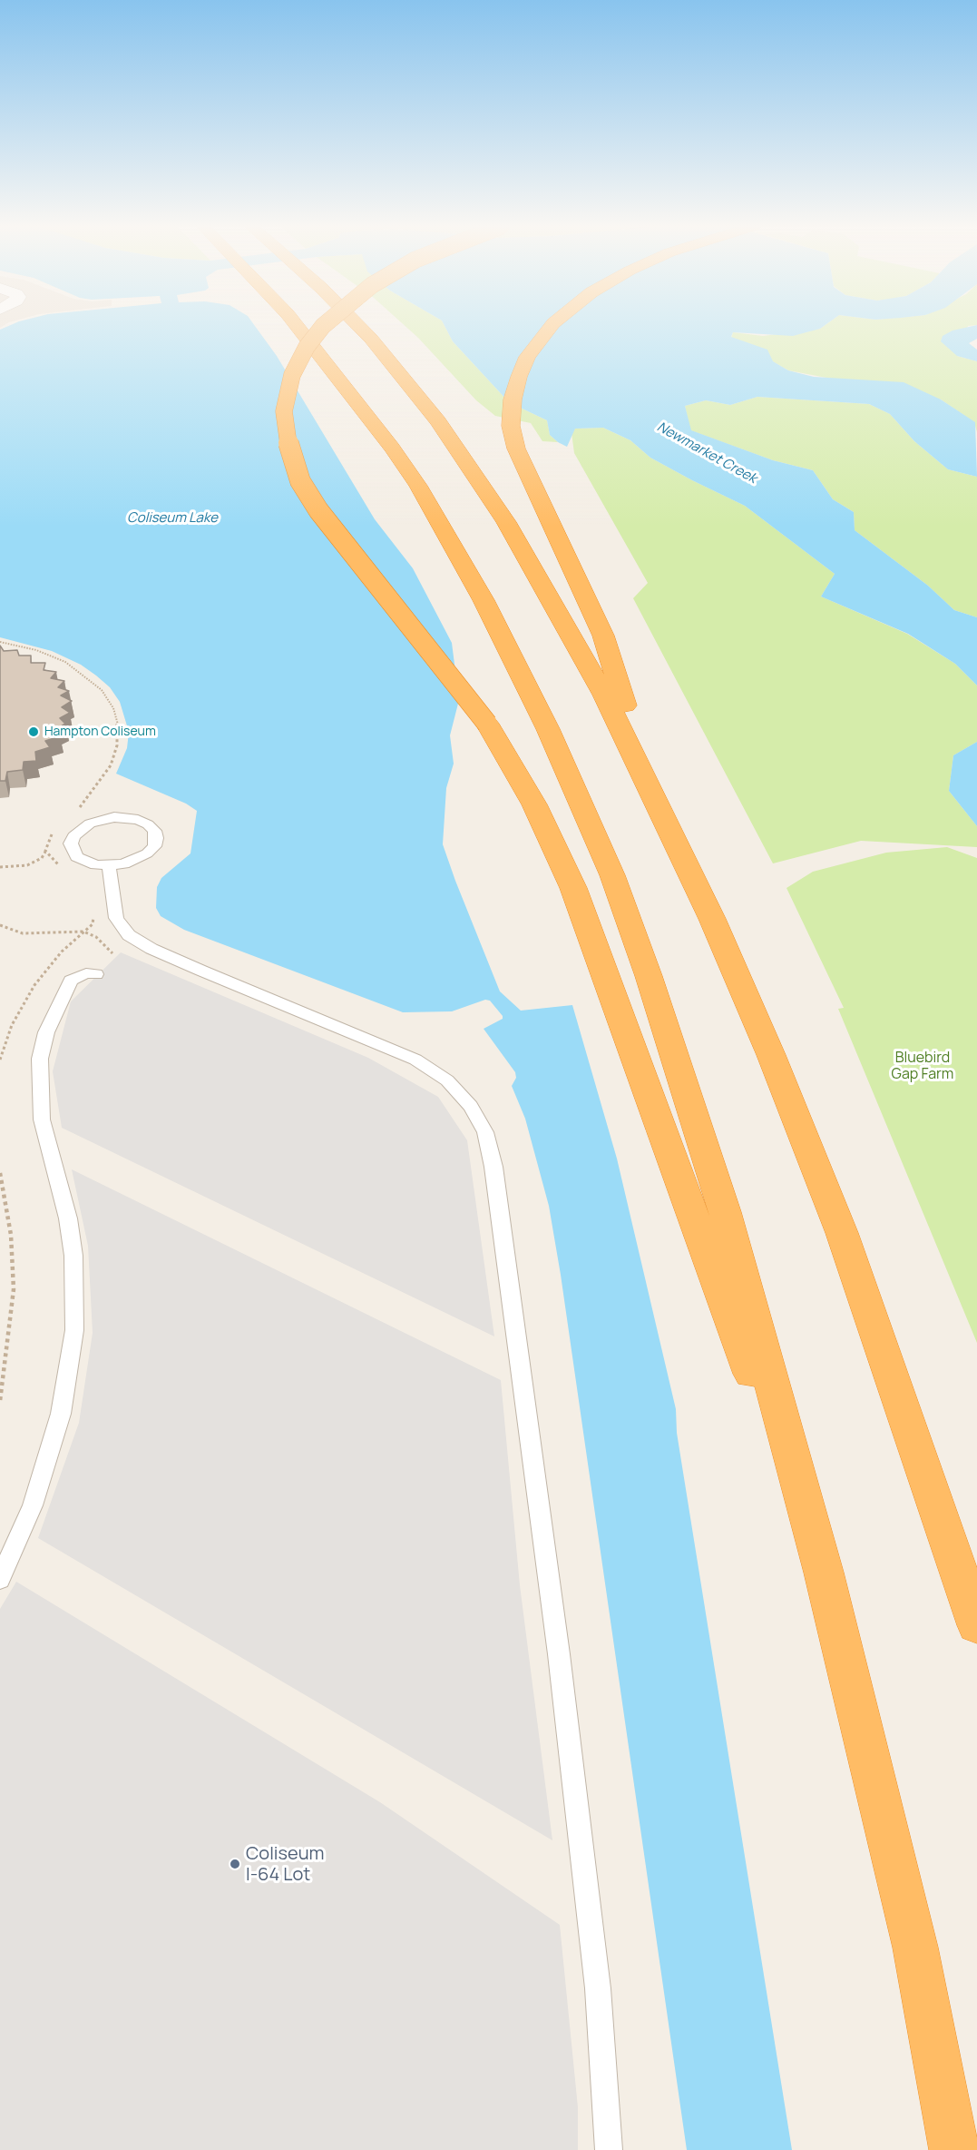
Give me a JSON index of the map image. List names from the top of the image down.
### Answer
{
  "water": ["Newmarket Creek", "Coliseum Lake"],
  "parks": ["Bluebird Gap Farm"],
  "places": ["Hampton Coliseum", "Coliseum I-64 Lot"]
}
